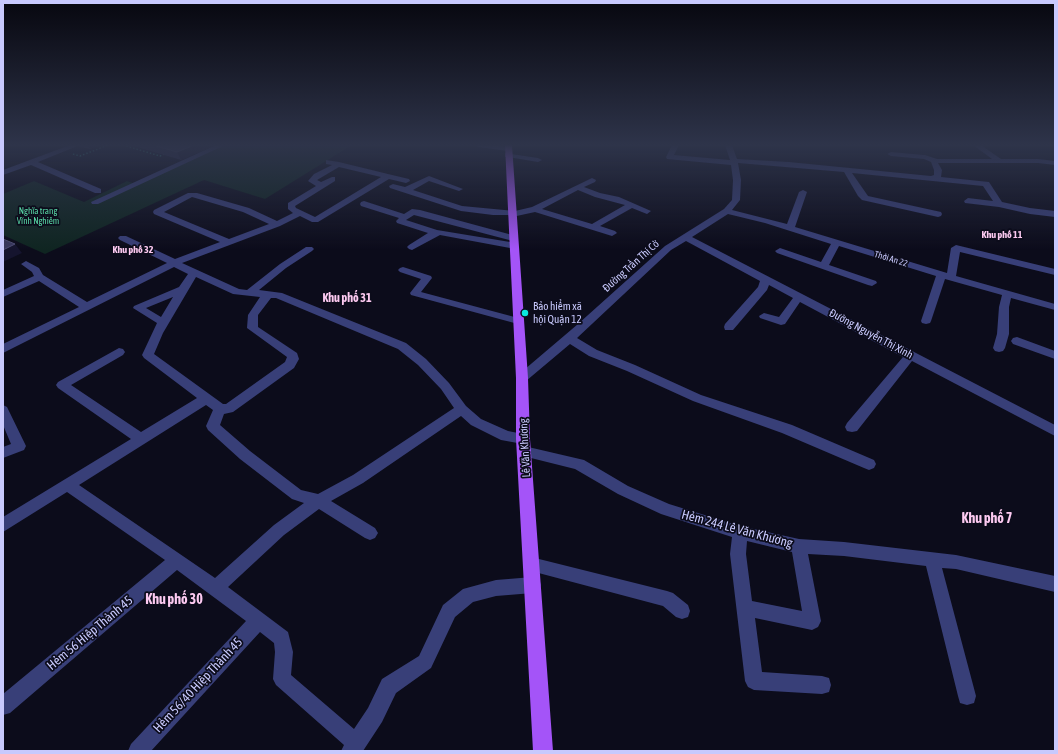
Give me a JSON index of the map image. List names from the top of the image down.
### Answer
{
  "streets": {
    "main road": ["Lê Văn Khương"],
    "street": [
      "Thới An 22",
      "Đường Trần Thị Cờ",
      "Đường Nguyễn Thị Xinh",
      "Hẻm 244 Lê Văn Khương",
      "Hẻm 56 Hiệp Thành 45",
      "Hẻm 56/40 Hiệp Thành 45"
    ]
  },
  "crossings": [
    ["Thới An 22", "Đường Trần Thị Cờ"],
    ["Đường Trần Thị Cờ", "Đường Nguyễn Thị Xinh"],
    ["Đường Trần Thị Cờ", "Lê Văn Khương"],
    ["Lê Văn Khương", "Hẻm 244 Lê Văn Khương"]
  ],
  "districts": [
    "Khu phố 11",
    "Khu phố 32",
    "Khu phố 31",
    "Khu phố 7",
    "Khu phố 30"
  ],
  "parks": ["Nghĩa trang Vĩnh Nghiêm"],
  "places": ["Bảo hiểm xã hội Quận 12"]
}
